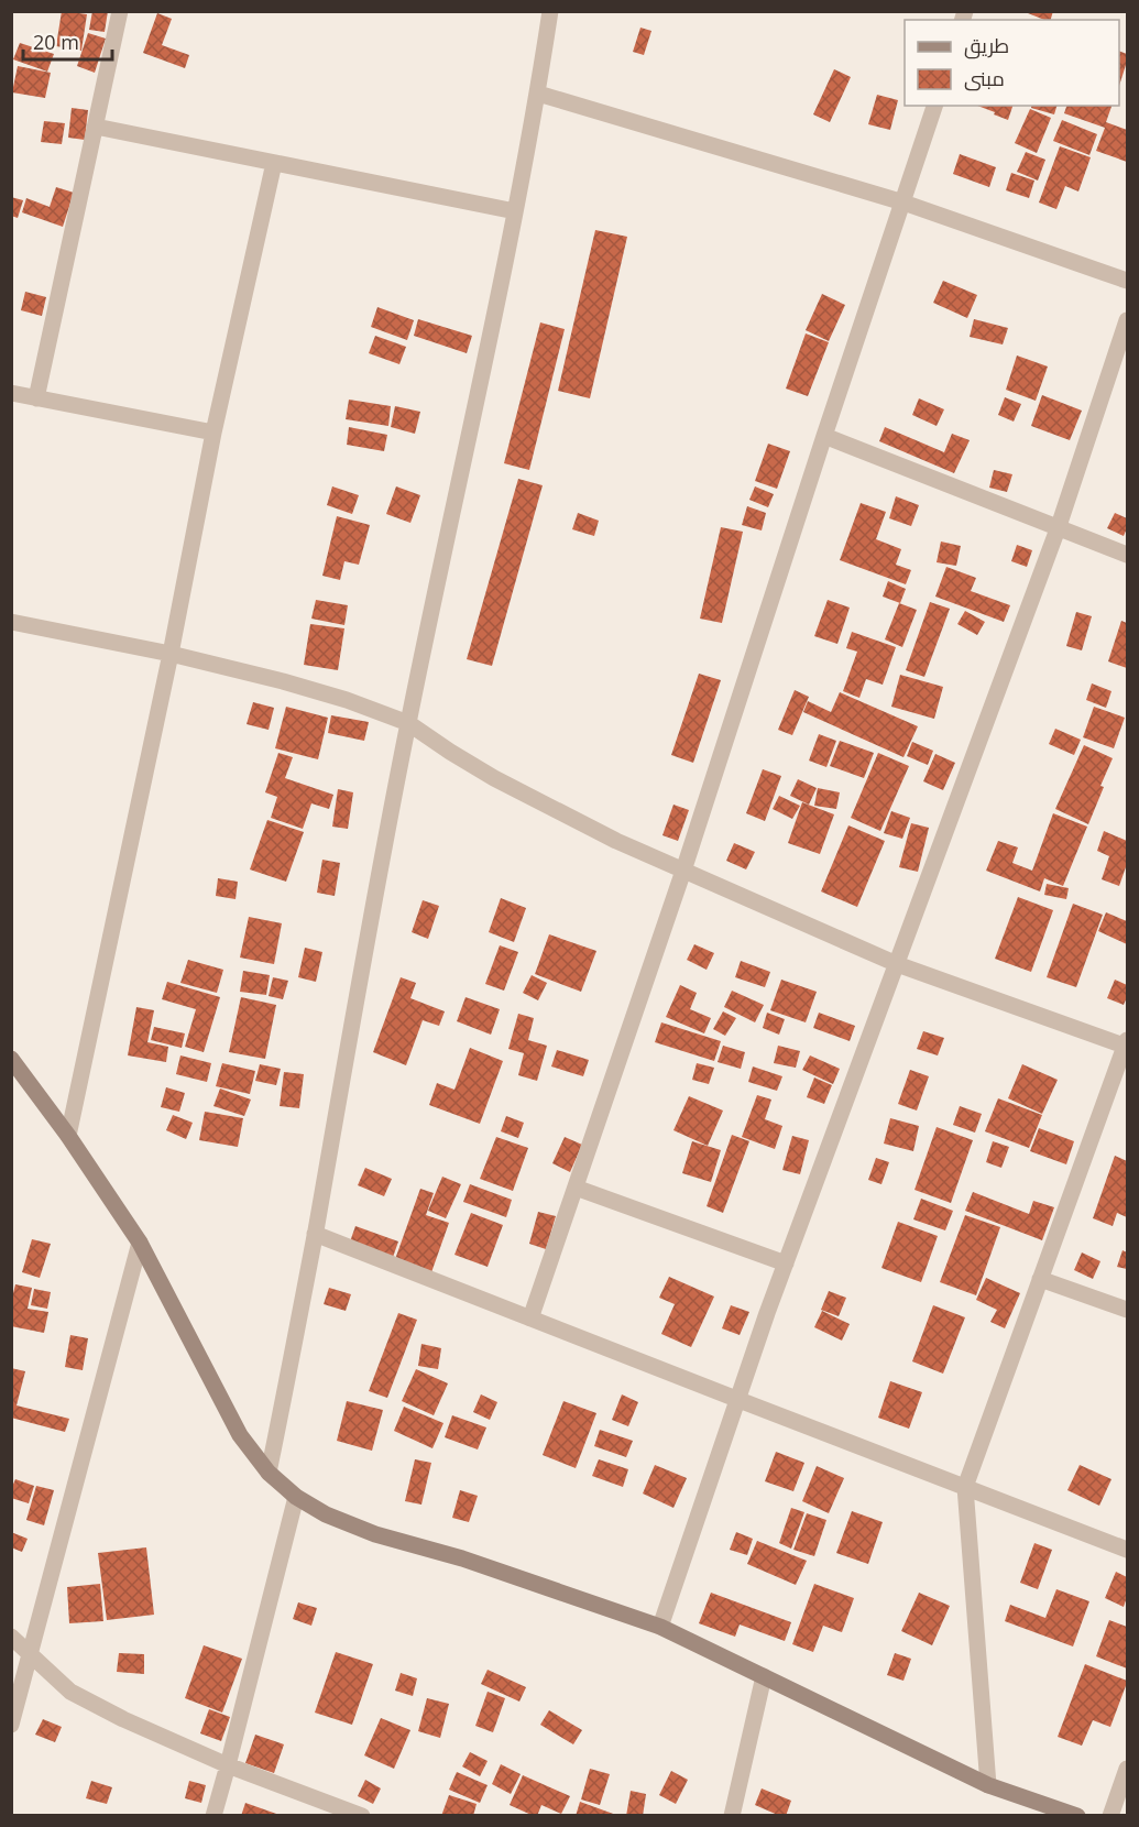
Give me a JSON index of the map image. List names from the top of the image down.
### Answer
{
  "legend": ["طريق", "مبنى"],
  "scale_bar": "20 m"
}
